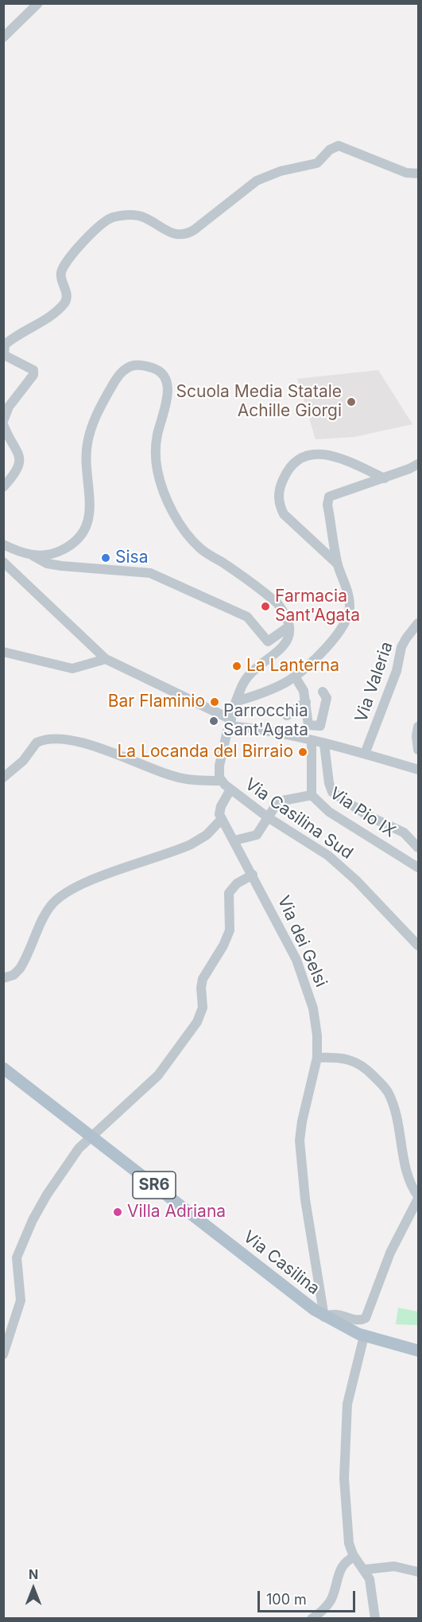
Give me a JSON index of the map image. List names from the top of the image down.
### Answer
{
  "streets": {
    "main road": ["SR6", "Via Casilina"],
    "street": [
      "Via Valeria",
      "Via Pio IX",
      "Via Casilina Sud",
      "Via dei Gelsi"
    ]
  },
  "crossings": [
    ["Via dei Gelsi", "Via Casilina"]
  ],
  "places": [
    "Scuola Media Statale Achille Giorgi",
    "Sisa",
    "Farmacia Sant'Agata",
    "La Lanterna",
    "Bar Flaminio",
    "Parrocchia Sant'Agata",
    "La Locanda del Birraio",
    "Villa Adriana"
  ],
  "scale_bar": "100 m",
  "north": "top"
}
